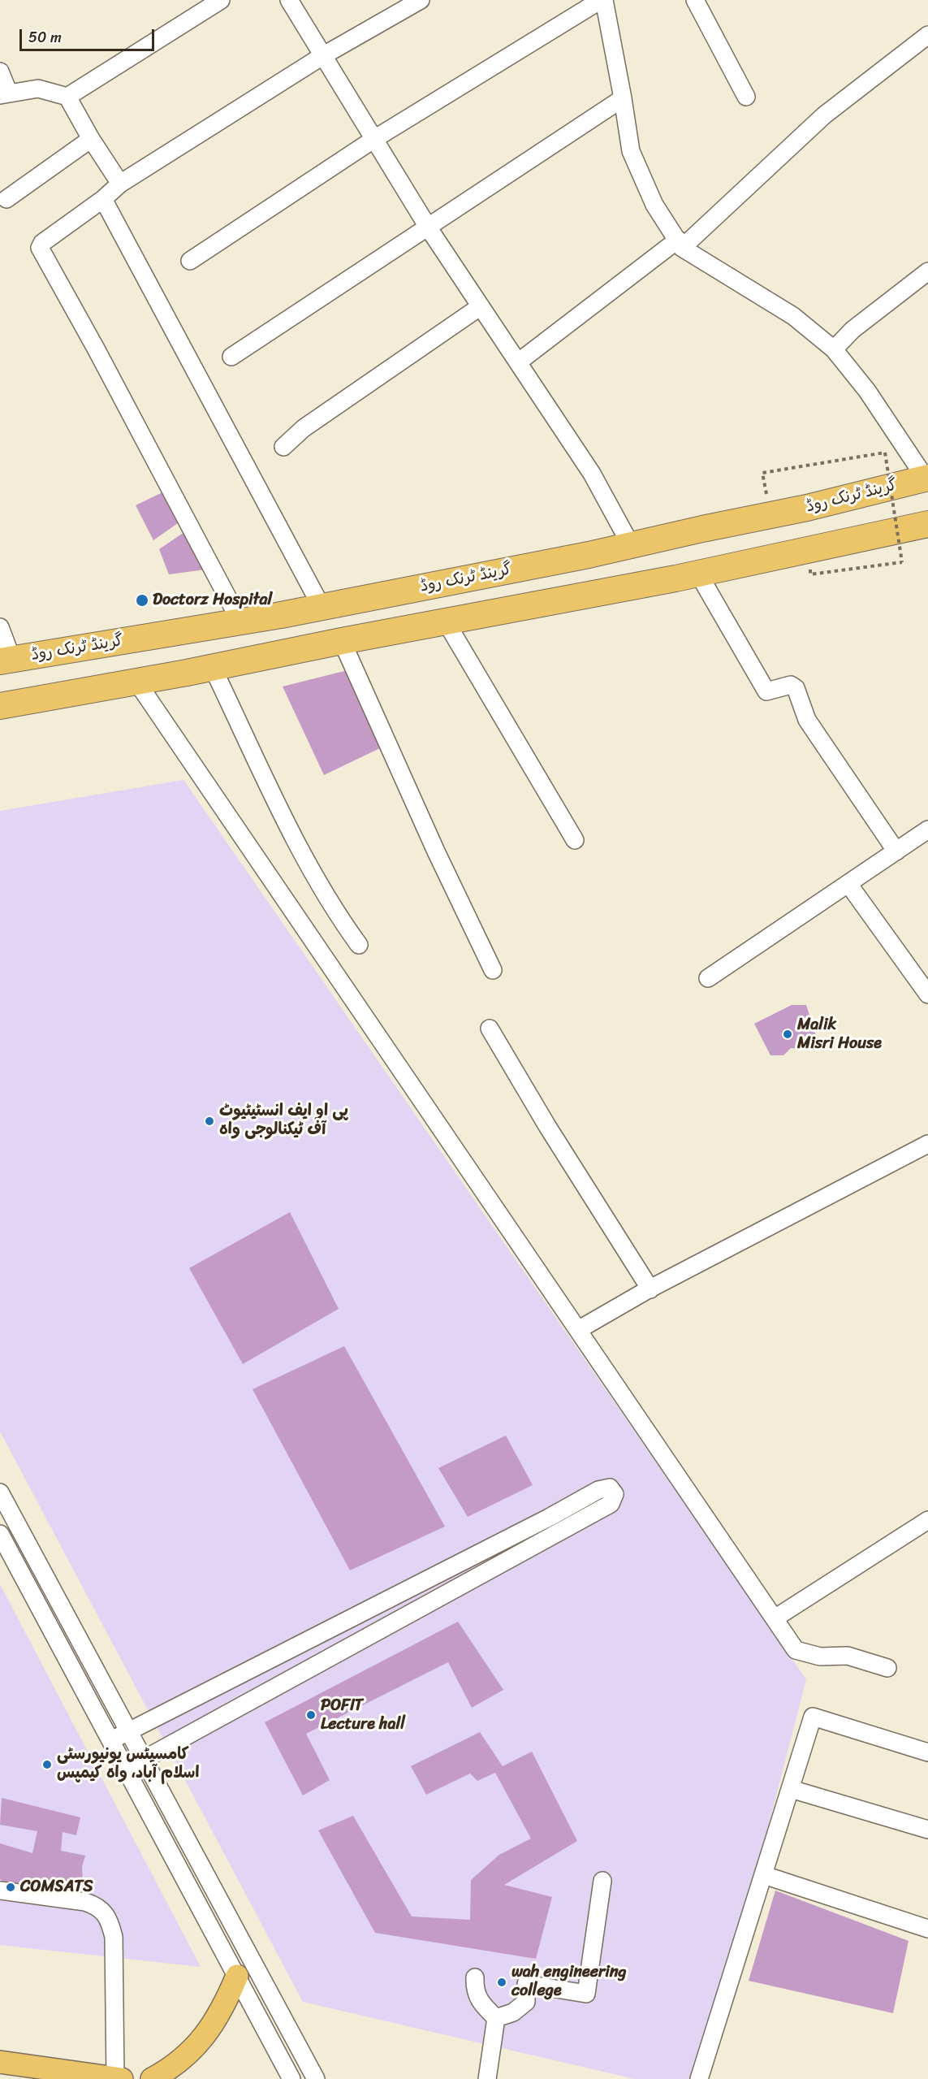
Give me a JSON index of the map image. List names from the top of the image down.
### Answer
{
  "streets": {
    "highway": ["گرینڈ ٹرنک روڈ"]
  },
  "places": [
    "Doctorz Hospital",
    "Malik Misri House",
    "پی او ایف انسٹیٹیوٹ آف ٹیکنالوجی واہ",
    "POFIT Lecture hall",
    "کامسیٹس یونیورسٹی اسلام آباد، واہ کیمپس",
    "COMSATS",
    "wah engineering college"
  ],
  "scale_bar": "50 m"
}
